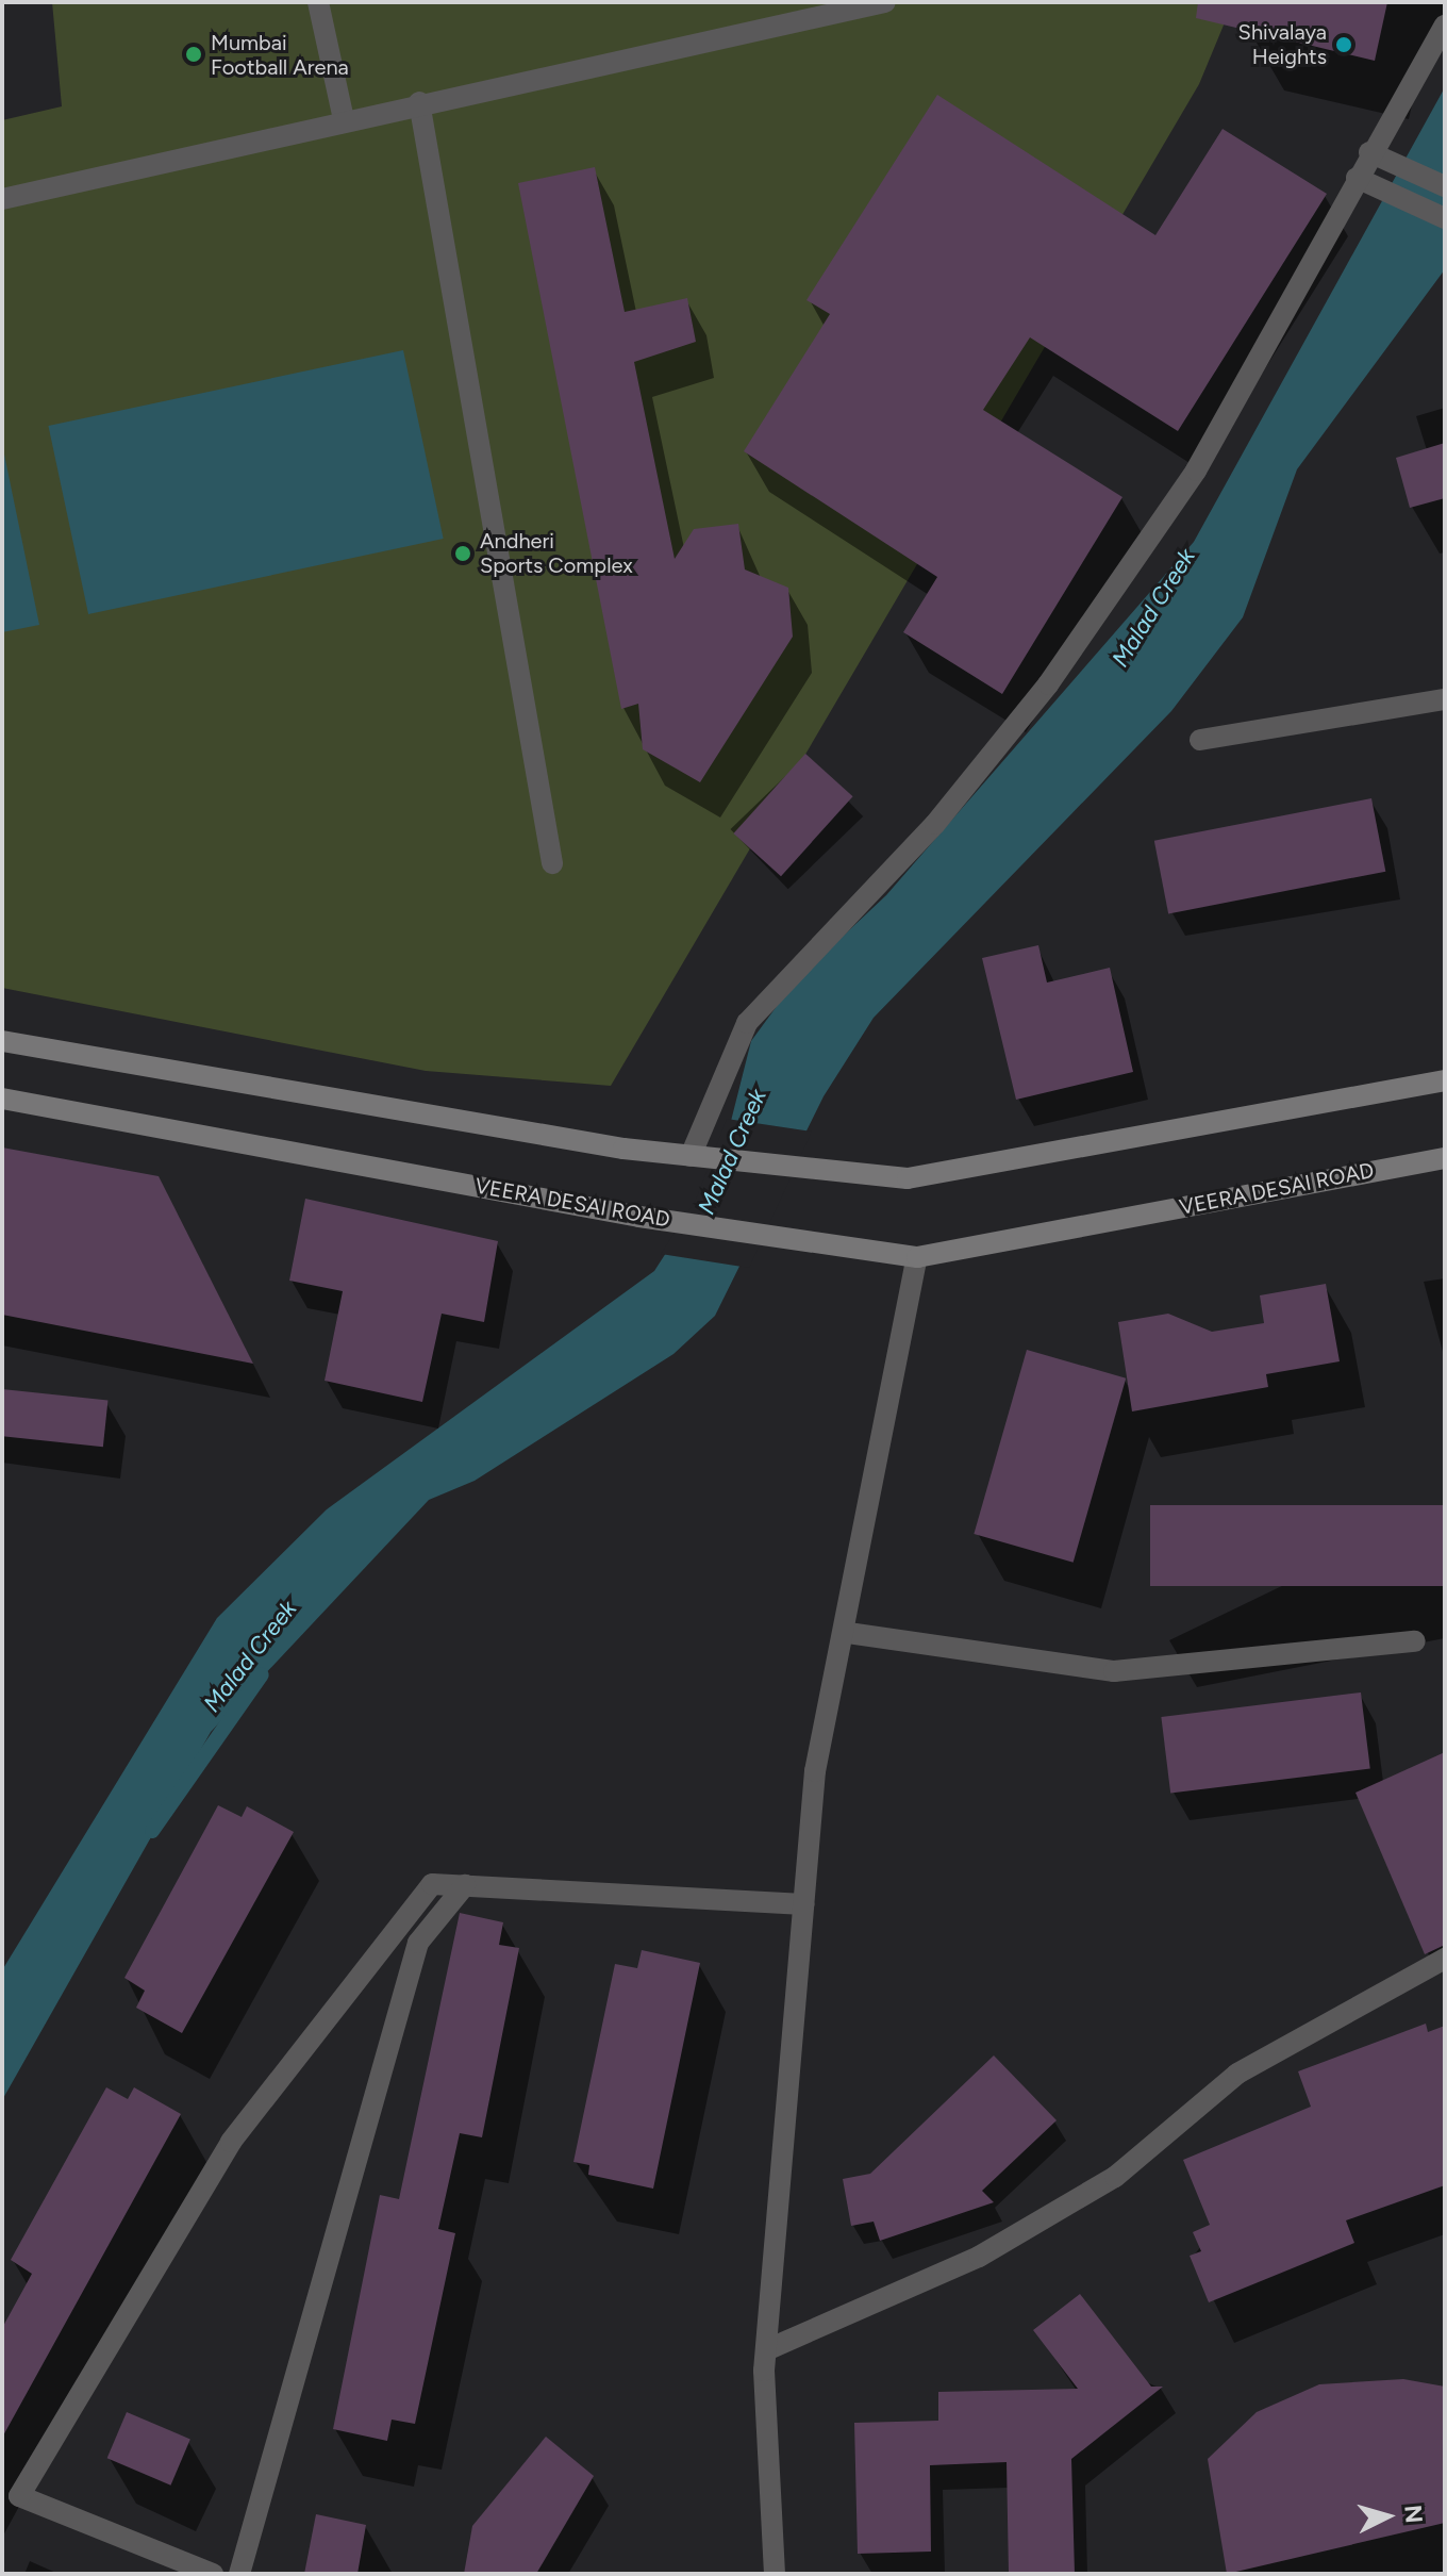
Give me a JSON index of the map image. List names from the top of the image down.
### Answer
{
  "streets": {
    "street": ["VEERA DESAI ROAD"]
  },
  "water": ["Malad Creek"],
  "places": ["Shivalaya Heights", "Mumbai Football Arena", "Andheri Sports Complex"],
  "north": "right"
}
